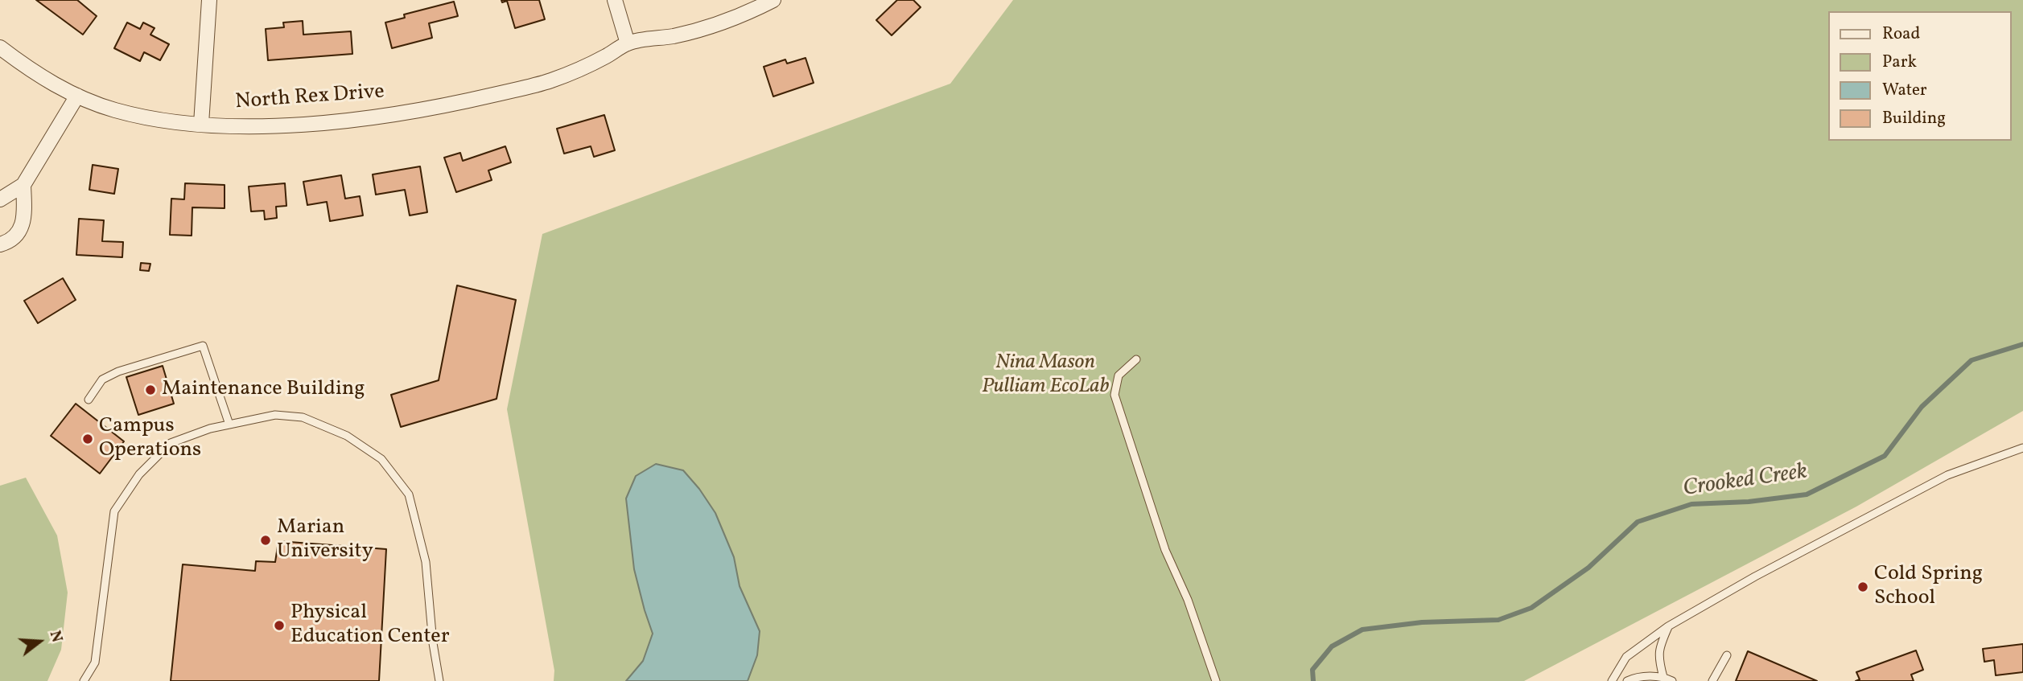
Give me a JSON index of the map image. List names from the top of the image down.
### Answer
{
  "streets": {
    "street": ["North Rex Drive"]
  },
  "water": ["Crooked Creek"],
  "parks": ["Nina Mason Pulliam EcoLab"],
  "places": [
    "Maintenance Building",
    "Campus Operations",
    "Marian University",
    "Cold Spring School",
    "Physical Education Center"
  ],
  "legend": [
    "Road",
    "Park",
    "Water",
    "Building"
  ],
  "north": "right"
}
